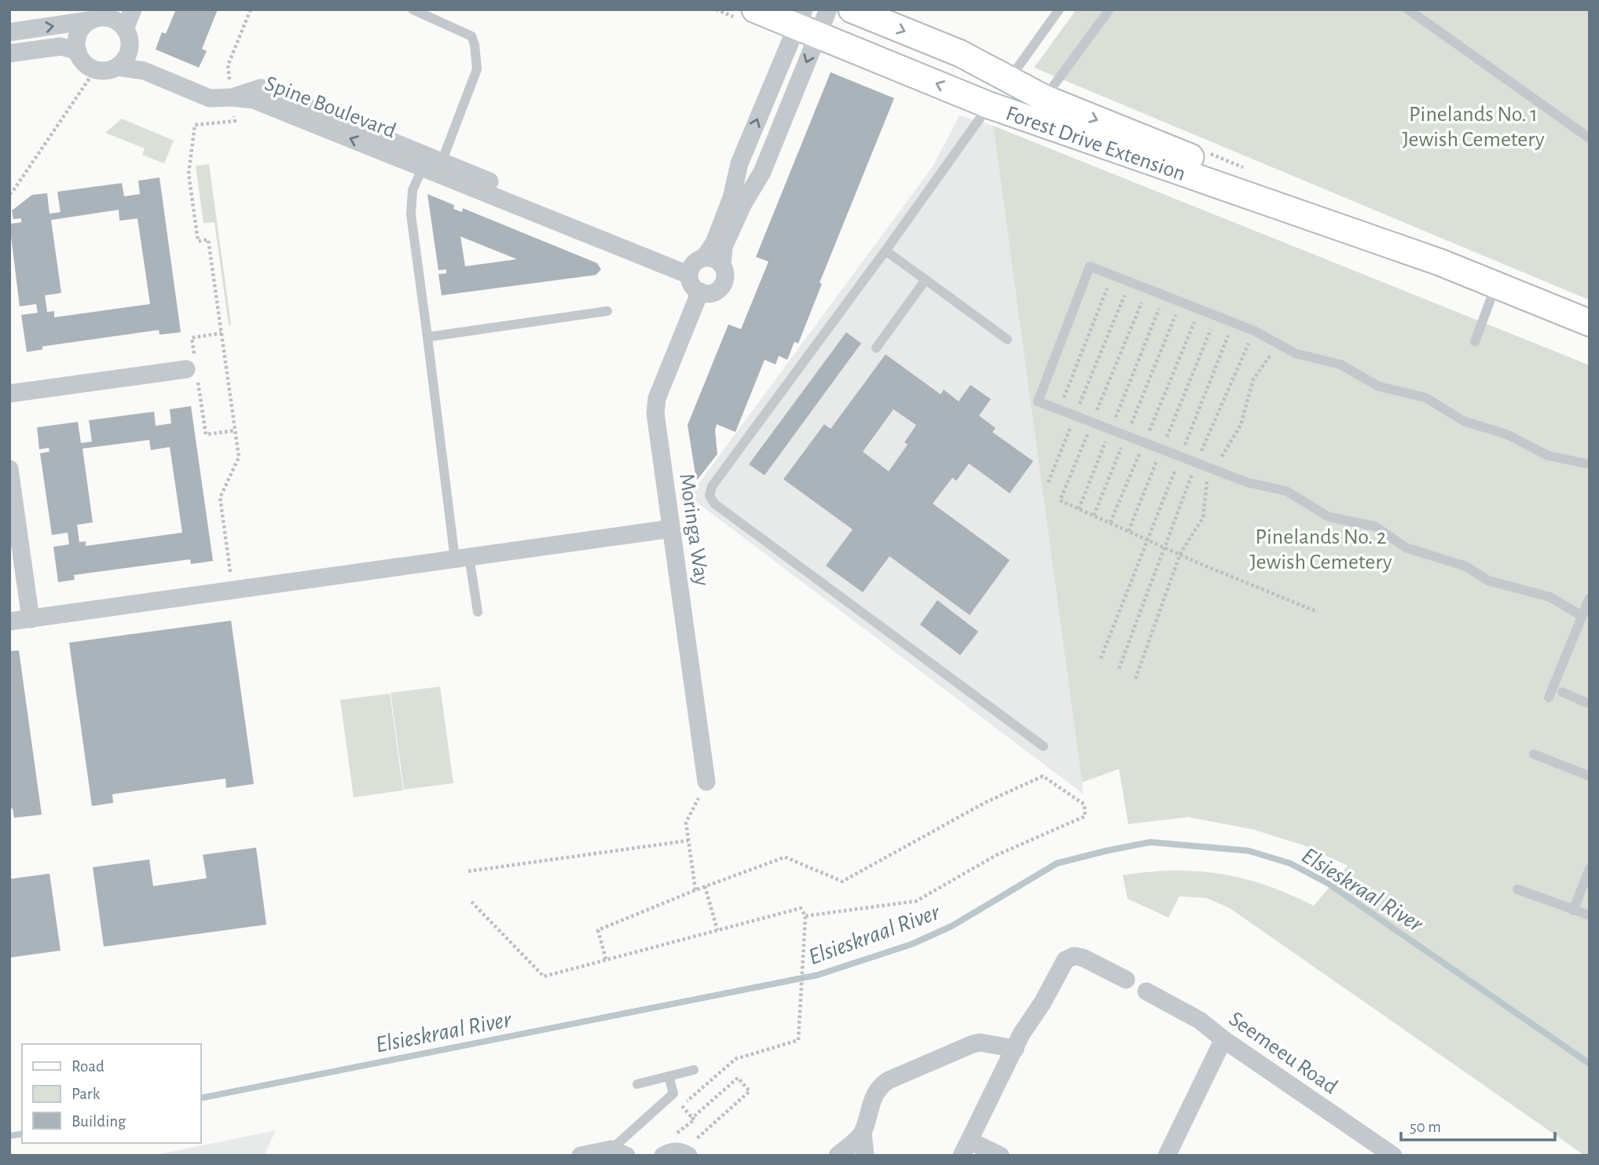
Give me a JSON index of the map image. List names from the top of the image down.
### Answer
{
  "streets": {
    "street": [
      "Spine Boulevard",
      "Forest Drive Extension",
      "Moringa Way",
      "Seemeeu Road"
    ]
  },
  "crossings": [
    ["Spine Boulevard", "Moringa Way"]
  ],
  "water": ["Elsieskraal River"],
  "parks": ["Pinelands No. 1 Jewish Cemetery", "Pinelands No. 2 Jewish Cemetery"],
  "legend": ["Road", "Park", "Building"],
  "scale_bar": "50 m"
}
